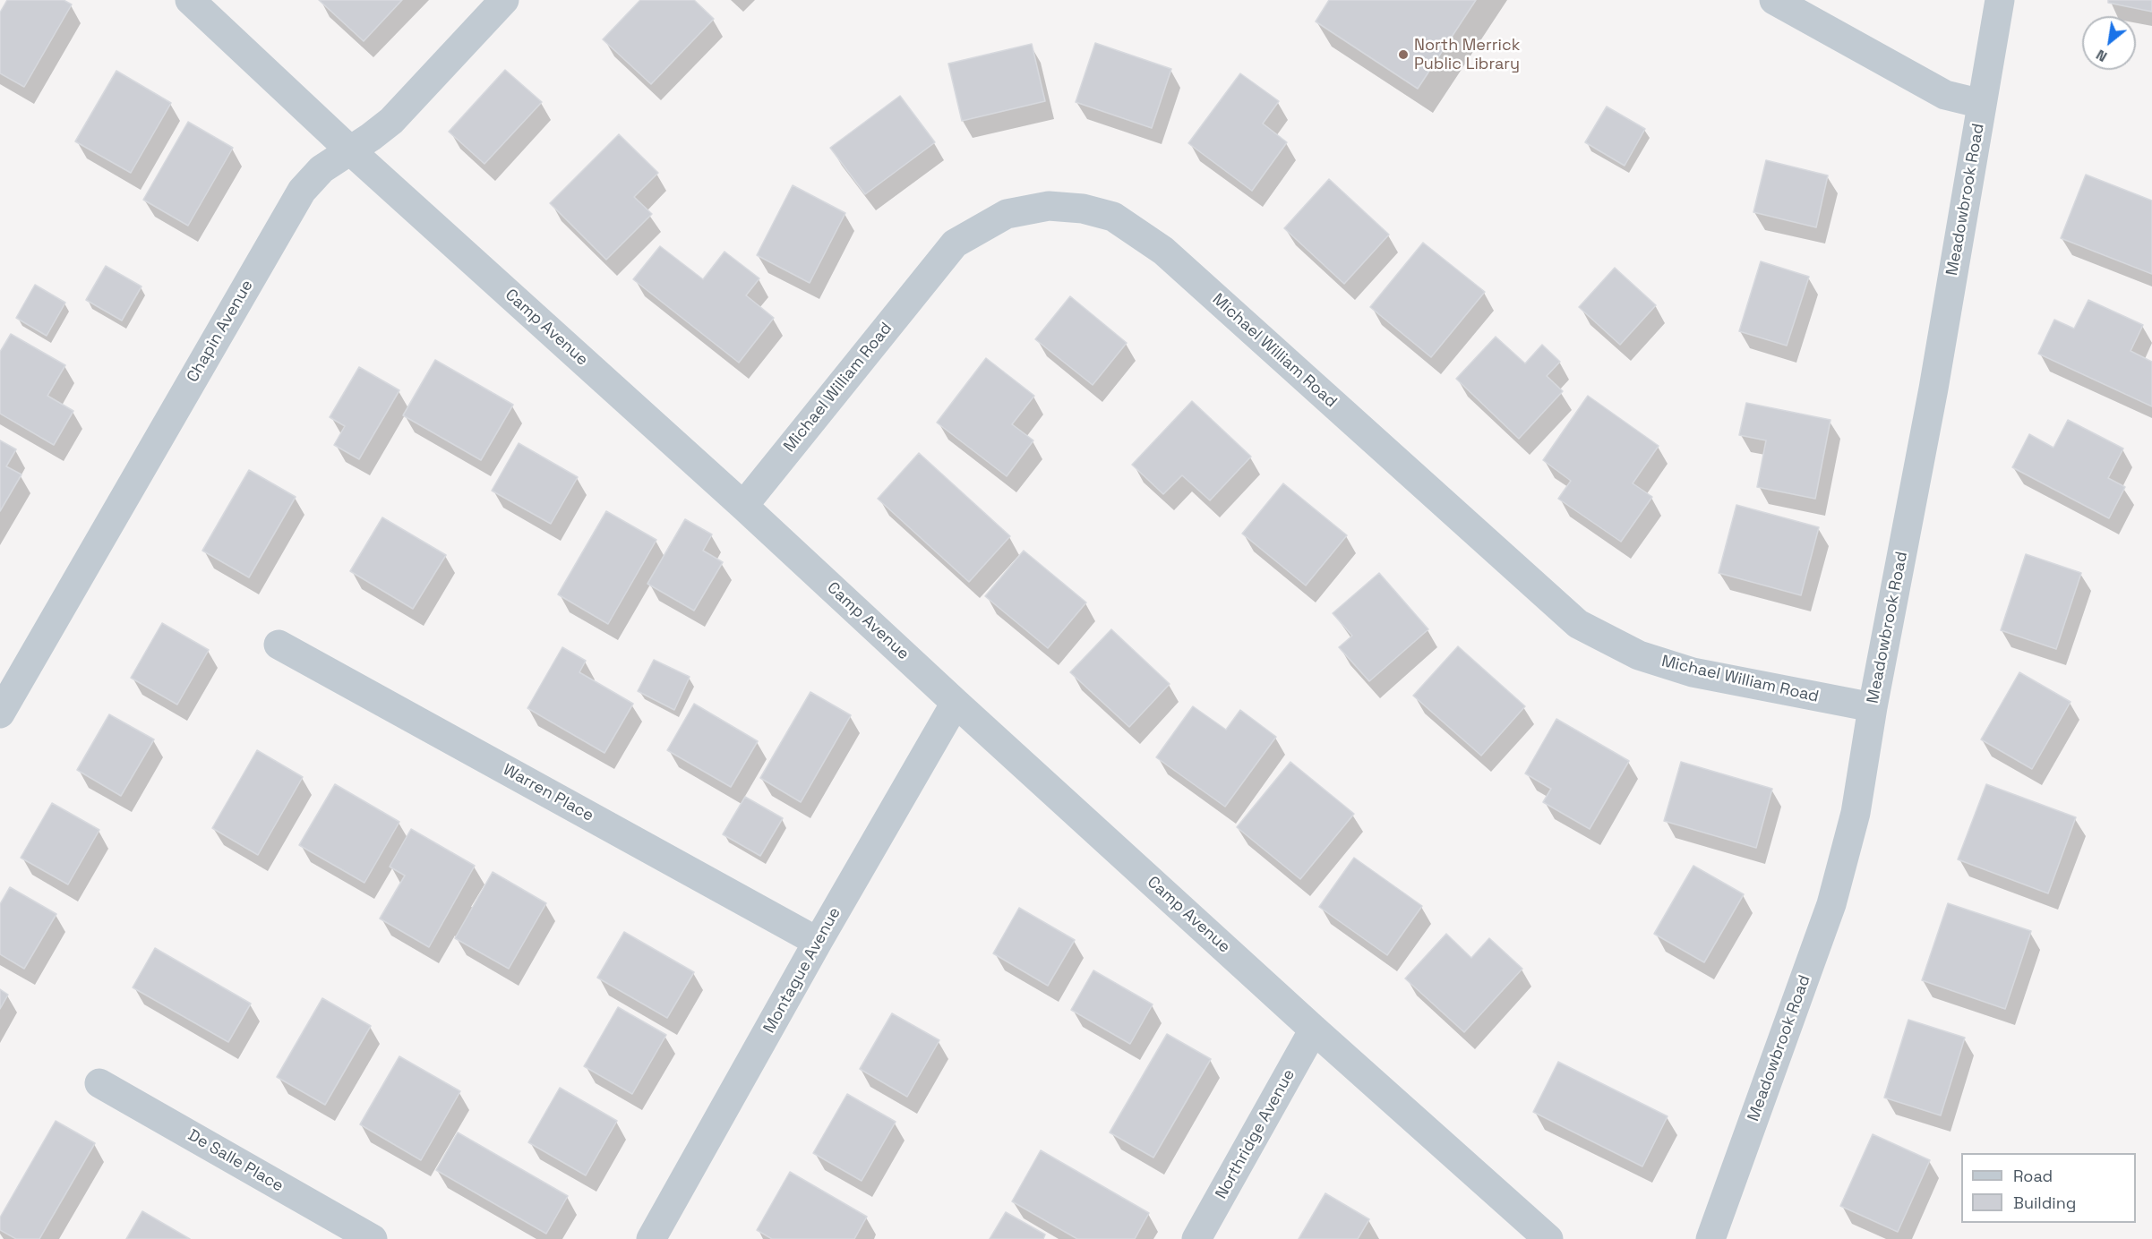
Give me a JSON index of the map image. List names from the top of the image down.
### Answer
{
  "streets": {
    "street": [
      "Meadowbrook Road",
      "Camp Avenue",
      "Chapin Avenue",
      "Michael William Road",
      "Warren Place",
      "Montague Avenue",
      "Northridge Avenue",
      "De Salle Place"
    ]
  },
  "crossings": [
    ["Meadowbrook Road", "Michael William Road"],
    ["Camp Avenue", "Chapin Avenue"],
    ["Camp Avenue", "Michael William Road"],
    ["Camp Avenue", "Montague Avenue"],
    ["Camp Avenue", "Northridge Avenue"],
    ["Warren Place", "Montague Avenue"]
  ],
  "places": ["North Merrick Public Library"],
  "legend": ["Road", "Building"],
  "north": "bottom left"
}
